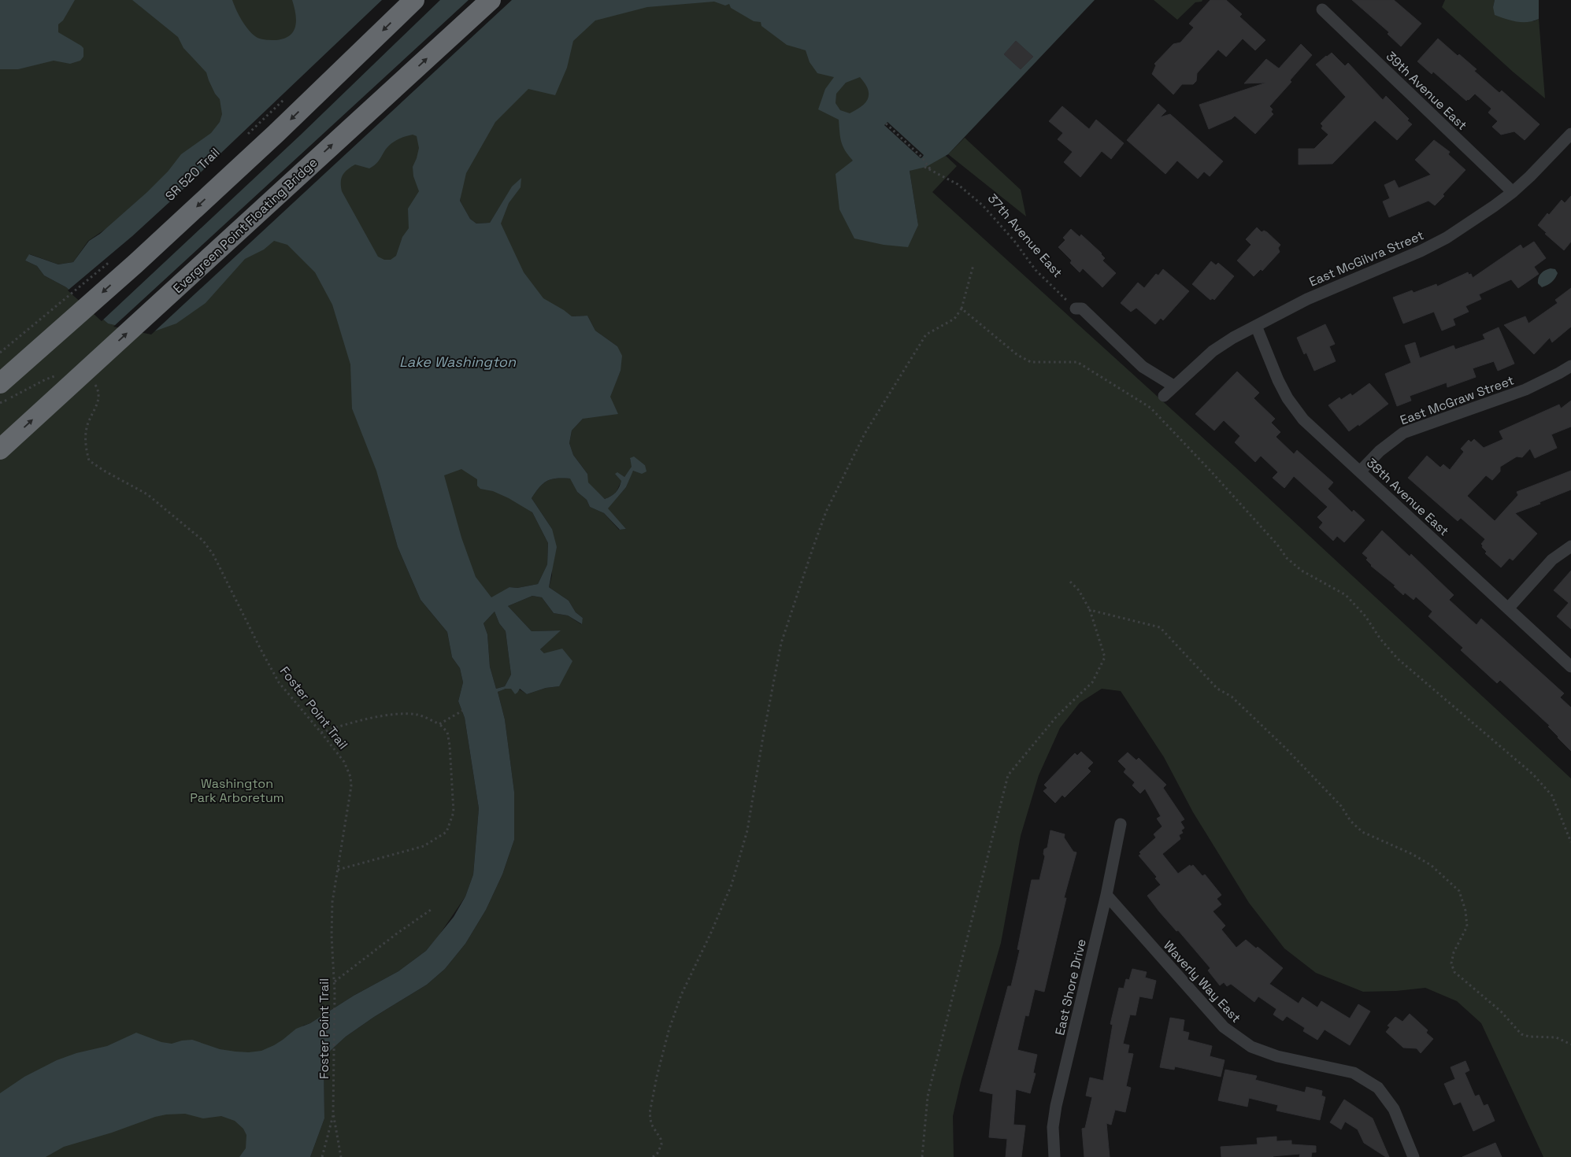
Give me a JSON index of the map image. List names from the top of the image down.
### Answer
{
  "streets": {
    "highway": ["Evergreen Point Floating Bridge"],
    "street": [
      "39th Avenue East",
      "East McGilvra Street",
      "East McGraw Street",
      "38th Avenue East",
      "Waverly Way East",
      "East Shore Drive"
    ],
    "path": ["37th Avenue East", "Foster Point Trail"]
  },
  "crossings": [
    ["39th Avenue East", "East McGilvra Street"],
    ["East McGilvra Street", "38th Avenue East"],
    ["East McGraw Street", "38th Avenue East"],
    ["Waverly Way East", "East Shore Drive"]
  ],
  "water": ["Lake Washington"],
  "parks": ["Washington Park Arboretum"]
}
